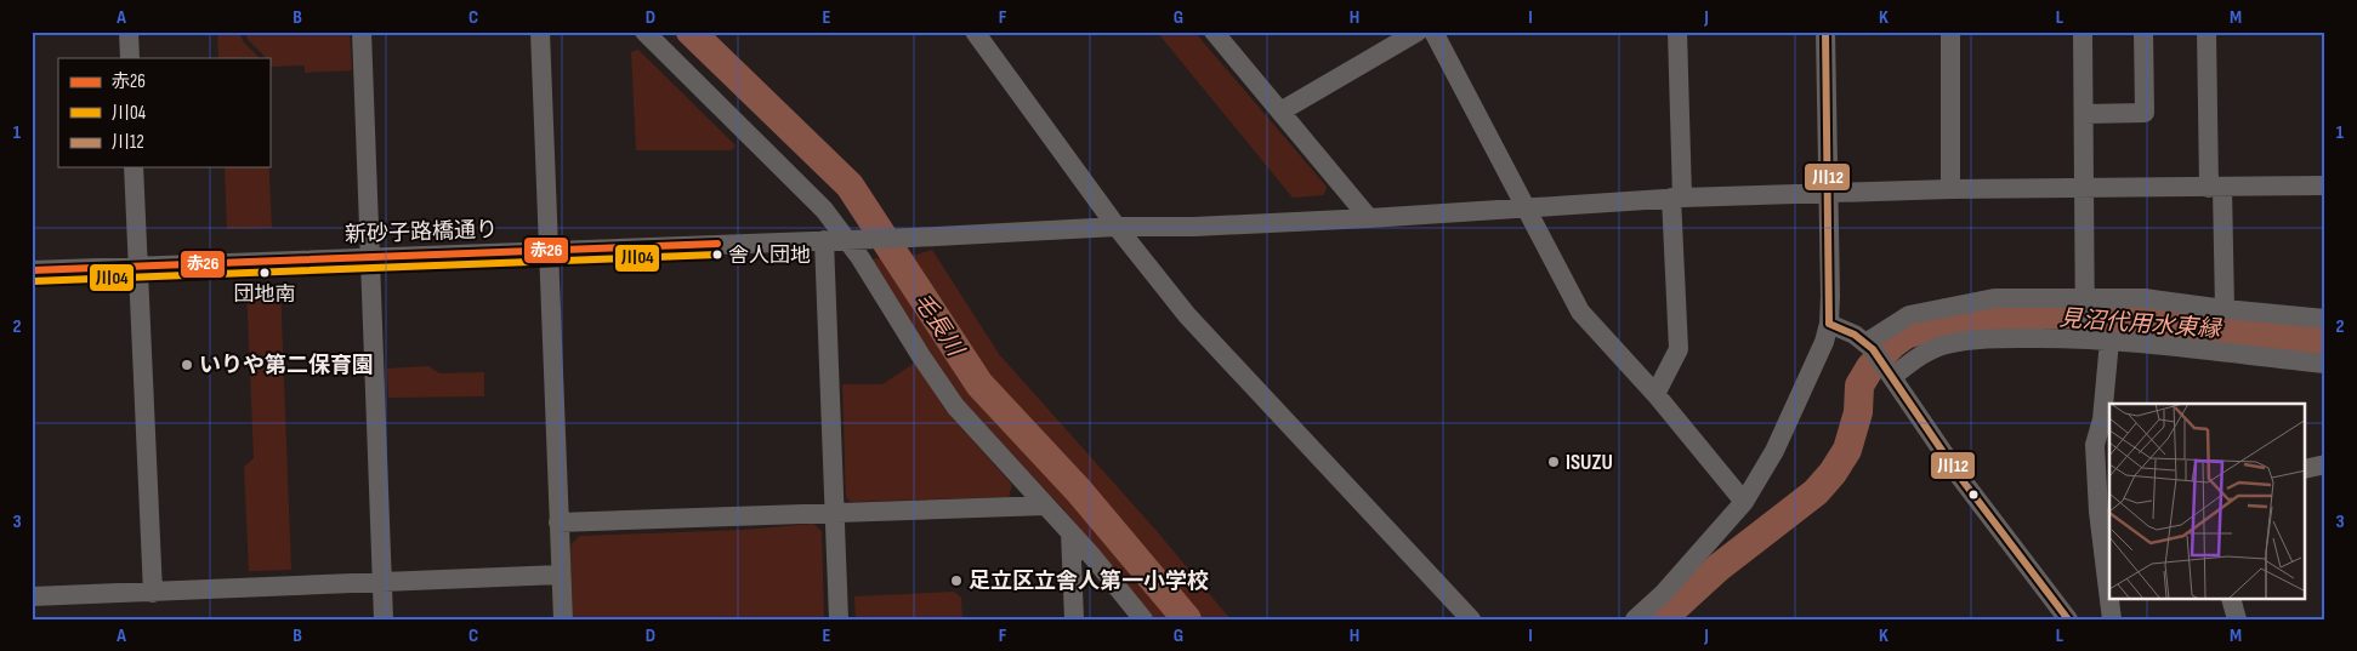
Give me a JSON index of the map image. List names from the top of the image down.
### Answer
{
  "streets": {
    "street": ["新砂子路橋通り"]
  },
  "water": ["見沼代用水東縁", "毛長川"],
  "places": [
    "舎人団地",
    "団地南",
    "いりや第二保育園",
    "ISUZU",
    "足立区立舎人第一小学校"
  ],
  "lines": ["transit line 川12", "transit line 赤26", "transit line 川04"],
  "legend": ["赤26", "川04", "川12"],
  "grid": {
    "columns": [
      "A",
      "B",
      "C",
      "D",
      "E",
      "F",
      "G",
      "H",
      "I",
      "J",
      "K",
      "L",
      "M"
    ],
    "rows": ["1", "2", "3"]
  }
}
